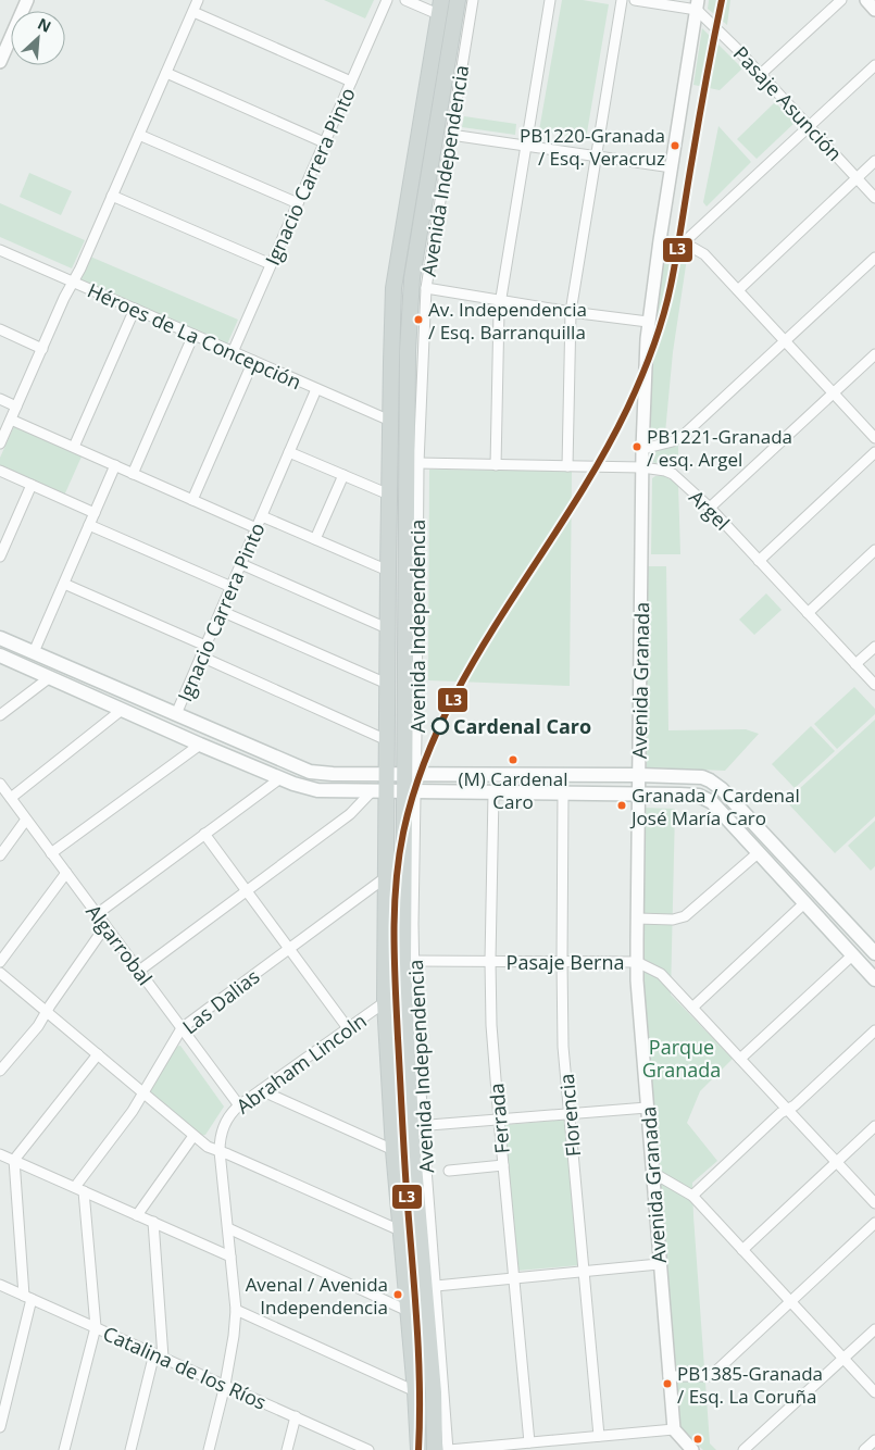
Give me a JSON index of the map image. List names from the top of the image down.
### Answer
{
  "streets": {
    "main road": ["Avenida Independencia"],
    "street": [
      "Pasaje Asunción",
      "Ignacio Carrera Pinto",
      "Héroes de La Concepción",
      "Argel",
      "Avenida Granada",
      "Algarrobal",
      "Pasaje Berna",
      "Las Dalias",
      "Abraham Lincoln",
      "Florencia",
      "Ferrada",
      "Catalina de los Ríos"
    ]
  },
  "crossings": [
    ["Pasaje Asunción", "Avenida Granada"],
    ["Avenida Independencia", "Héroes de La Concepción"],
    ["Avenida Independencia", "Argel"],
    ["Avenida Independencia", "Pasaje Berna"],
    ["Avenida Independencia", "Las Dalias"],
    ["Avenida Independencia", "Abraham Lincoln"],
    ["Ignacio Carrera Pinto", "Héroes de La Concepción"],
    ["Argel", "Avenida Granada"],
    ["Avenida Granada", "Pasaje Berna"],
    ["Algarrobal", "Las Dalias"],
    ["Algarrobal", "Abraham Lincoln"],
    ["Pasaje Berna", "Florencia"],
    ["Pasaje Berna", "Ferrada"],
    ["Abraham Lincoln", "Catalina de los Ríos"]
  ],
  "parks": ["Parque Granada"],
  "places": [
    "PB1220-Granada / Esq. Veracruz",
    "Av. Independencia / Esq. Barranquilla",
    "PB1221-Granada / esq. Argel",
    "Cardenal Caro",
    "(M) Cardenal Caro",
    "Granada / Cardenal José María Caro",
    "Avenal / Avenida Independencia",
    "PB1385-Granada / Esq. La Coruña"
  ],
  "lines": ["transit line L3"],
  "north": "top right"
}
